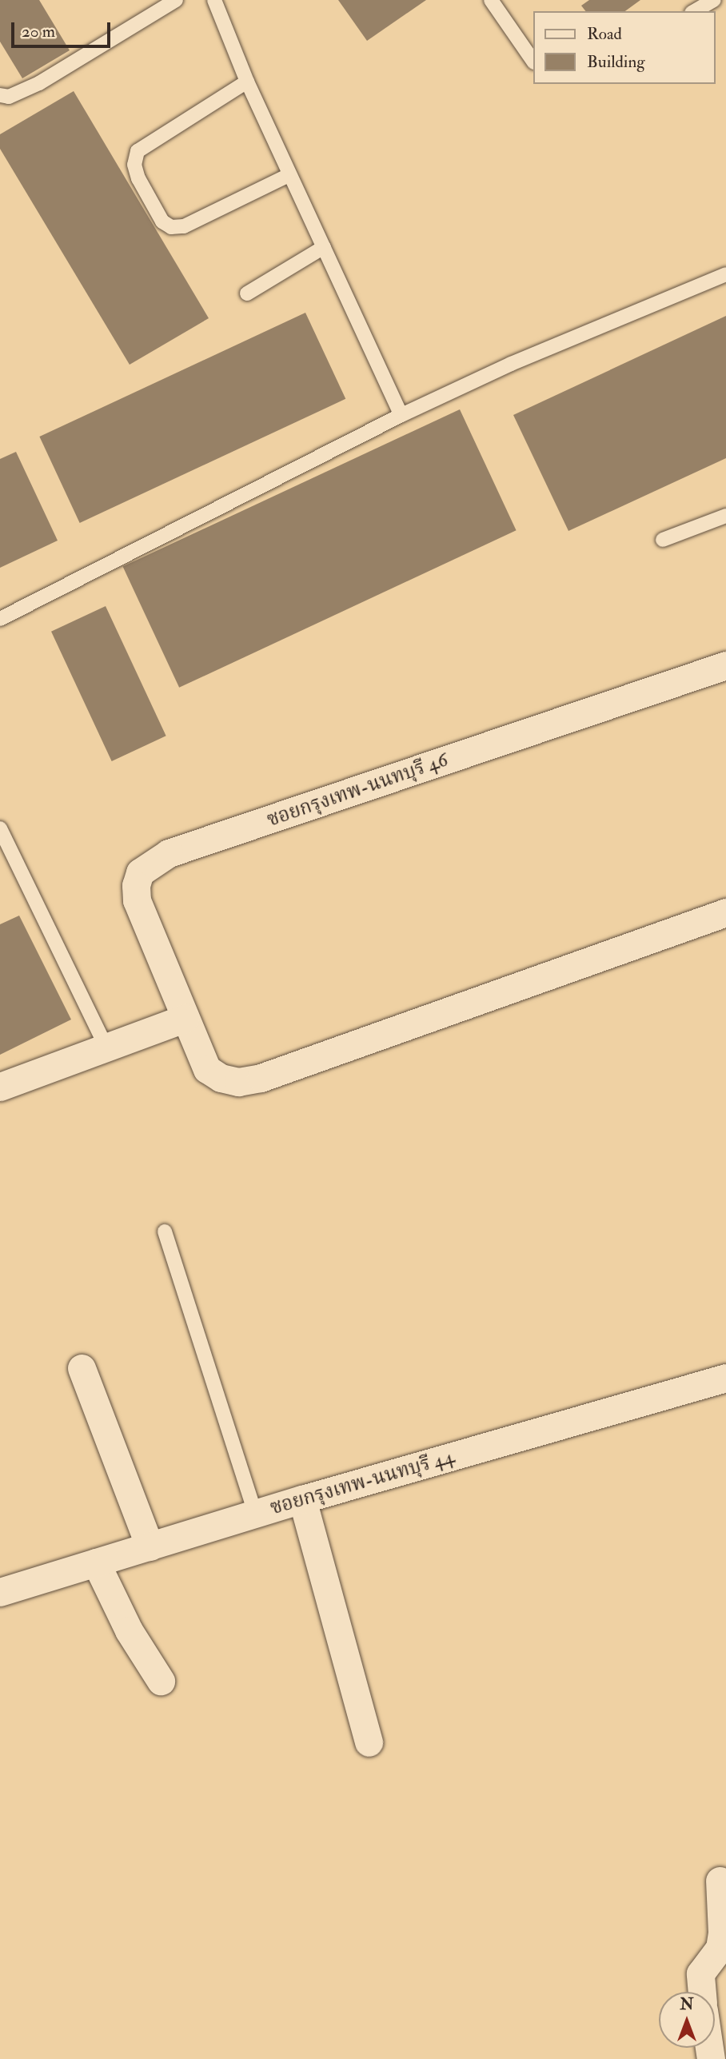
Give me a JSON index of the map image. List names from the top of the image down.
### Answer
{
  "streets": {
    "street": ["ซอยกรุงเทพ-นนทบุรี 46", "ซอยกรุงเทพ-นนทบุรี 44"]
  },
  "legend": ["Road", "Building"],
  "scale_bar": "20 m",
  "north": "top"
}
